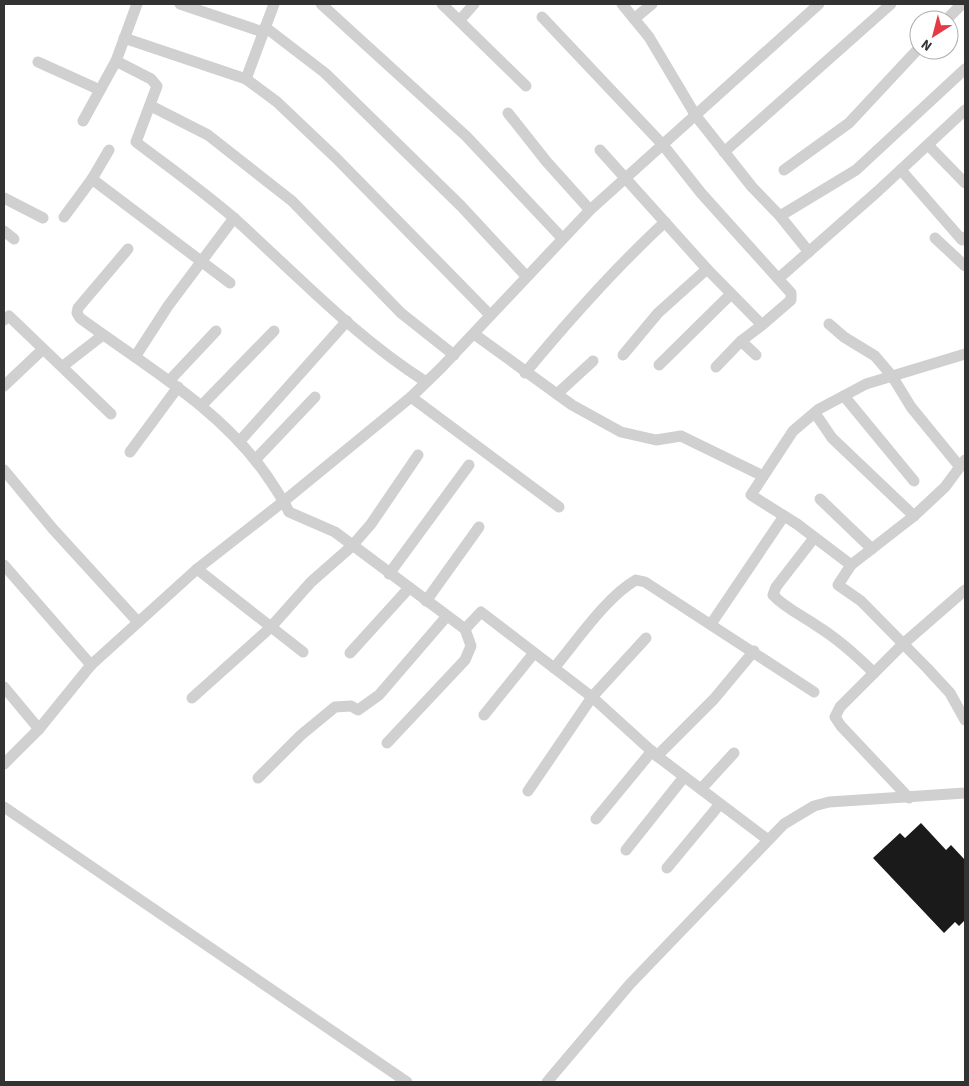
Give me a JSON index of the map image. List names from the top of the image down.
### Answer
{
  "north": "bottom left"
}
